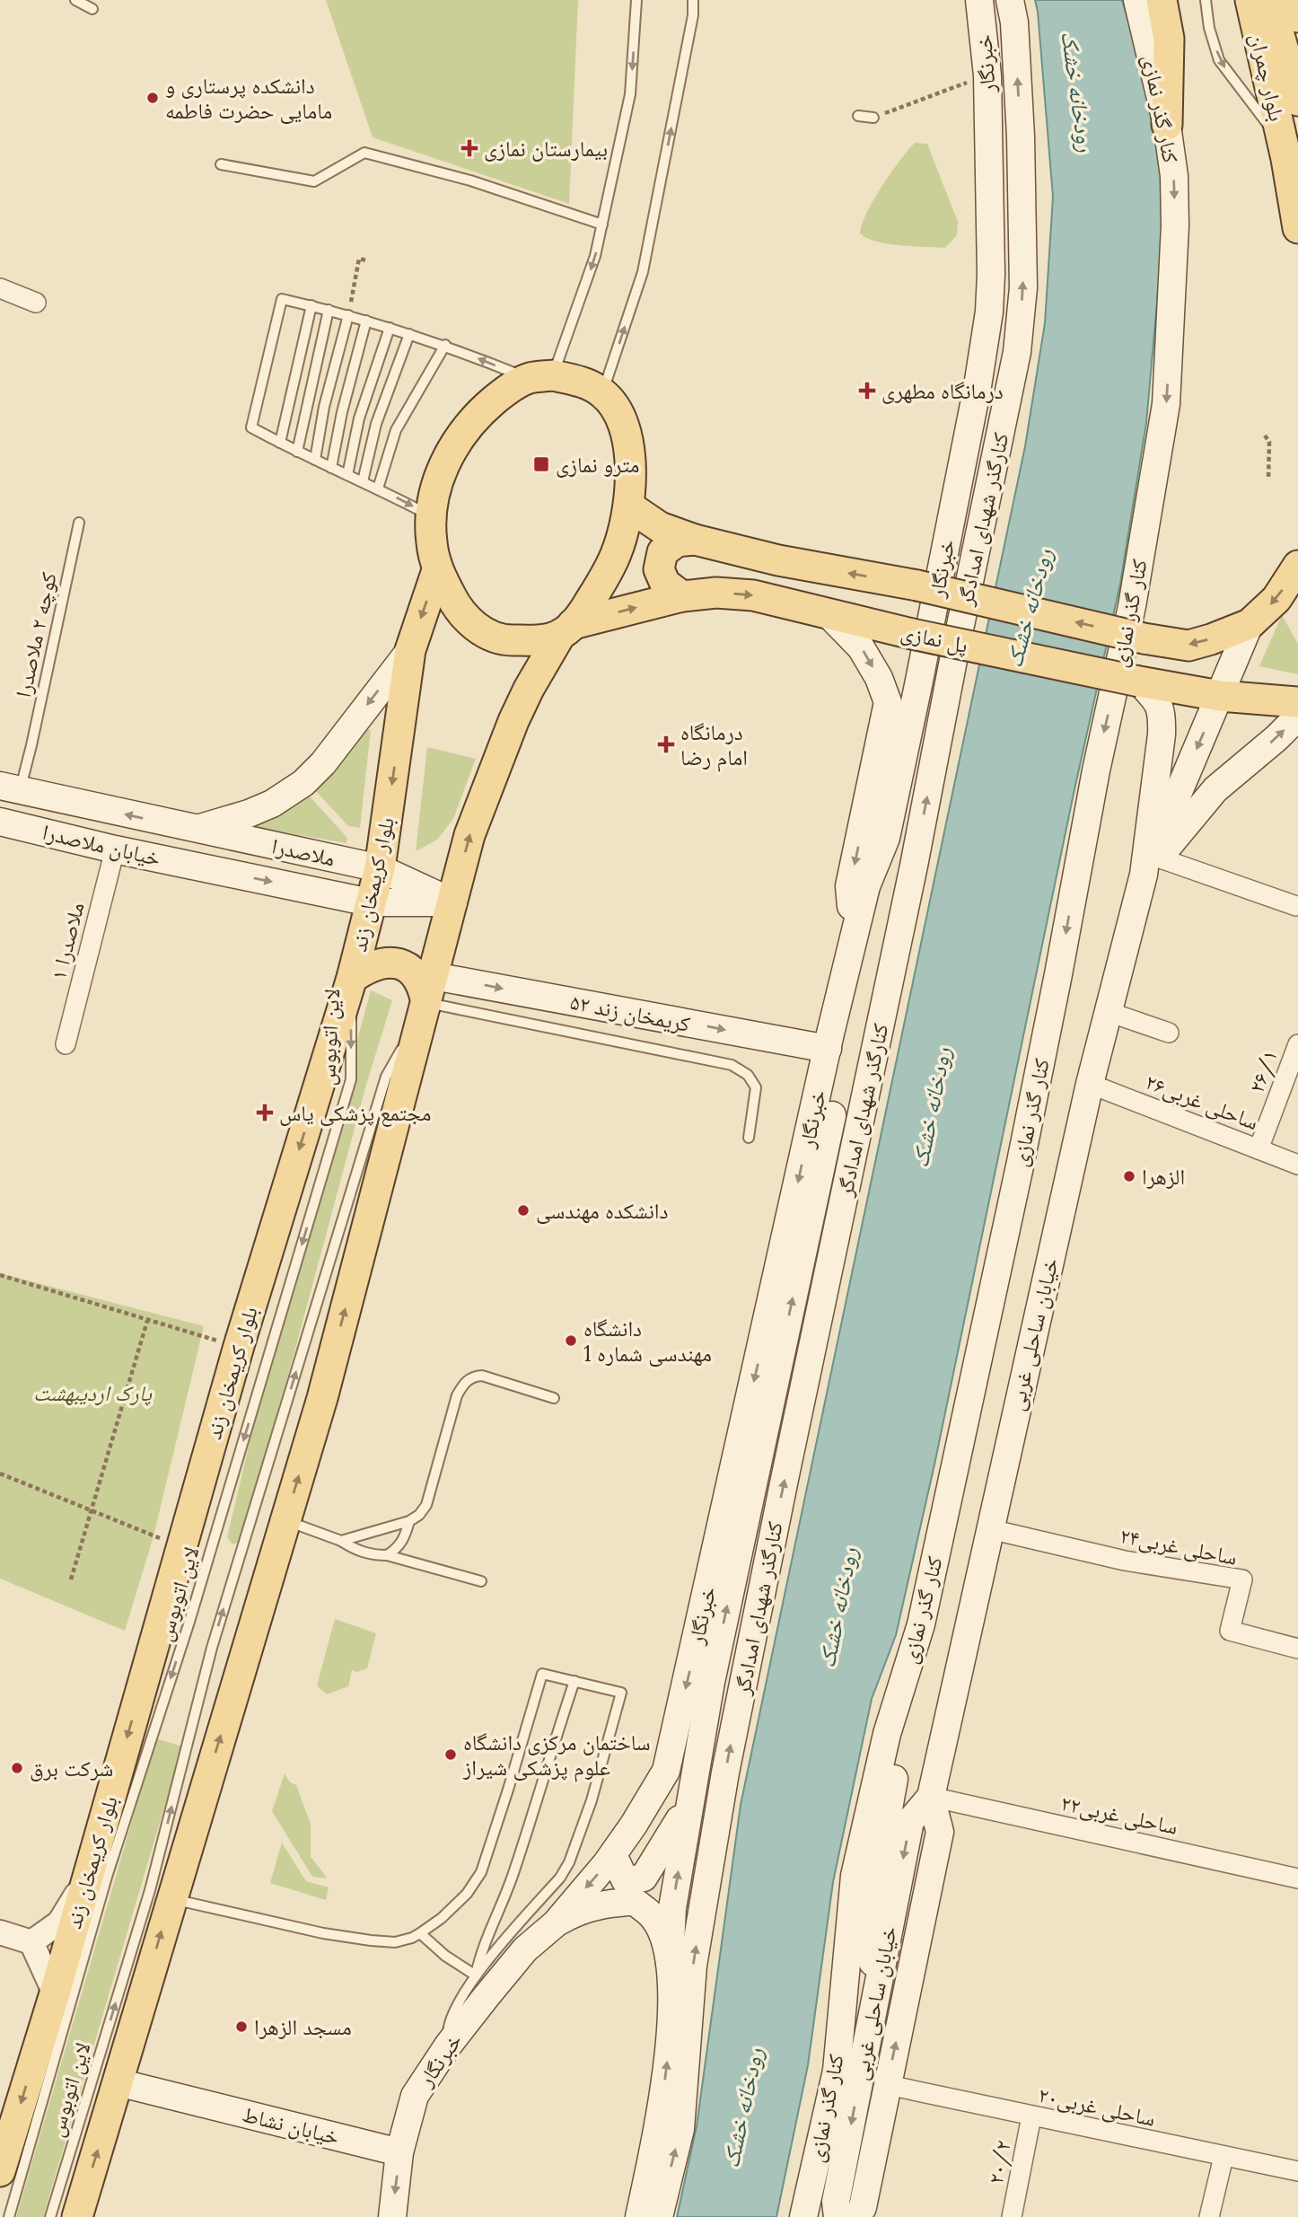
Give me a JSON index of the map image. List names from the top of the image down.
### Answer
{
  "streets": {
    "main road": [
      "خبرنگار",
      "بلوار چمران",
      "کنار گذر نمازی",
      "کنارگذر شهدای امدادگر",
      "پل نمازی",
      "خیابان ملاصدرا",
      "ملاصدرا",
      "بلوار کریمخان زند",
      "کریمخان زند ۵۲",
      "خیابان ساحلی غربی",
      "خیابان نشاط"
    ],
    "street": [
      "۱ ملاصدرا",
      "۲۶/۱",
      "ساحلی غربی۲۶",
      "ساحلی غربی۲۴",
      "ساحلی غربی۲۲",
      "ساحلی غربی۲۰",
      "۲۰/۲"
    ],
    "lane": ["کوچه ۲ ملاصدرا", "لاین اتوبوس"]
  },
  "crossings": [
    ["خبرنگار", "کریمخان زند ۵۲"],
    ["خبرنگار", "خیابان نشاط"],
    ["کوچه ۲ ملاصدرا", "خیابان ملاصدرا"],
    ["پل نمازی", "بلوار کریمخان زند"],
    ["خیابان ملاصدرا", "ملاصدرا"],
    ["خیابان ملاصدرا", "۱ ملاصدرا"],
    ["ملاصدرا", "بلوار کریمخان زند"],
    ["بلوار کریمخان زند", "لاین اتوبوس"],
    ["کریمخان زند ۵۲", "لاین اتوبوس"],
    ["۲۶/۱", "ساحلی غربی۲۶"],
    ["ساحلی غربی۲۶", "خیابان ساحلی غربی"],
    ["خیابان ساحلی غربی", "ساحلی غربی۲۴"],
    ["خیابان ساحلی غربی", "ساحلی غربی۲۲"],
    ["خیابان ساحلی غربی", "ساحلی غربی۲۰"],
    ["ساحلی غربی۲۰", "۲۰/۲"]
  ],
  "one_way": ["کریمخان زند ۵۲"],
  "water": ["رودخانه خشک"],
  "parks": ["پارک اردیبهشت"],
  "places": {
    "other": [
      "دانشکده پرستاری و مامایی حضرت فاطمه",
      "الزهرا",
      "دانشکده مهندسی",
      "دانشگاه مهندسی شماره 1",
      "ساختمان مرکزی دانشگاه علوم پزشکی شیراز",
      "شرکت برق",
      "مسجد الزهرا"
    ],
    "health": [
      "بیمارستان نمازی",
      "درمانگاه مطهری",
      "درمانگاه امام رضا",
      "مجتمع پزشکی یاس"
    ],
    "transit": ["مترو نمازی"]
  }
}
